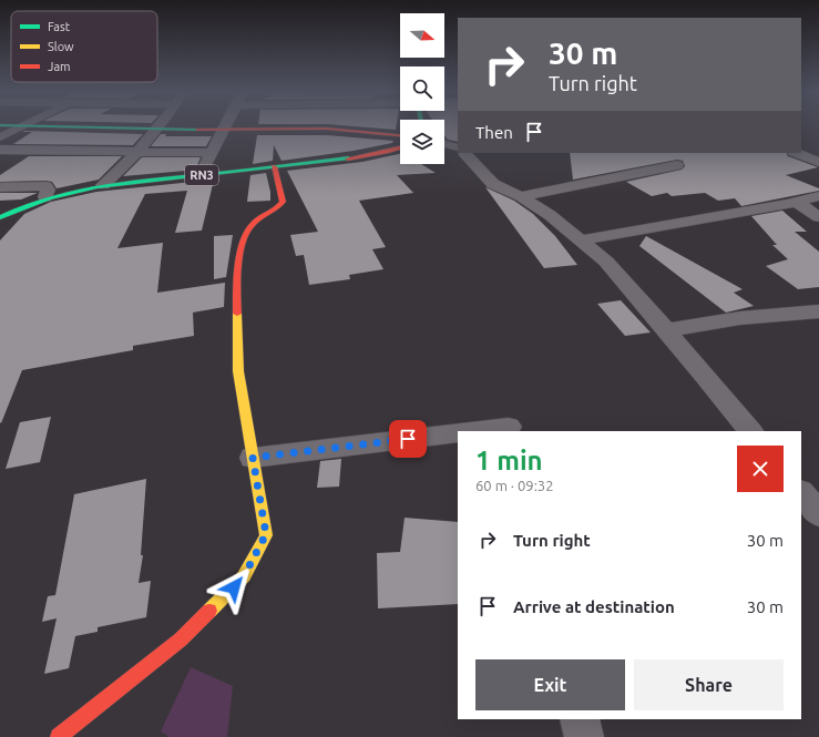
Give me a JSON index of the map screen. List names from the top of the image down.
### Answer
{
  "streets": {
    "main road": ["RN3"]
  },
  "legend": ["Fast", "Slow", "Jam"],
  "north": "right",
  "page": {
    "turn": ["30 m", "Turn right"],
    "then": "Then",
    "heading": ["1 min", "60 m · 09:32"],
    "list": [
      {
        "name": "Turn right",
        "value": "30 m"
      },
      {
        "name": "Arrive at destination",
        "value": "30 m"
      }
    ],
    "buttons": ["Exit", "Share"]
  }
}
